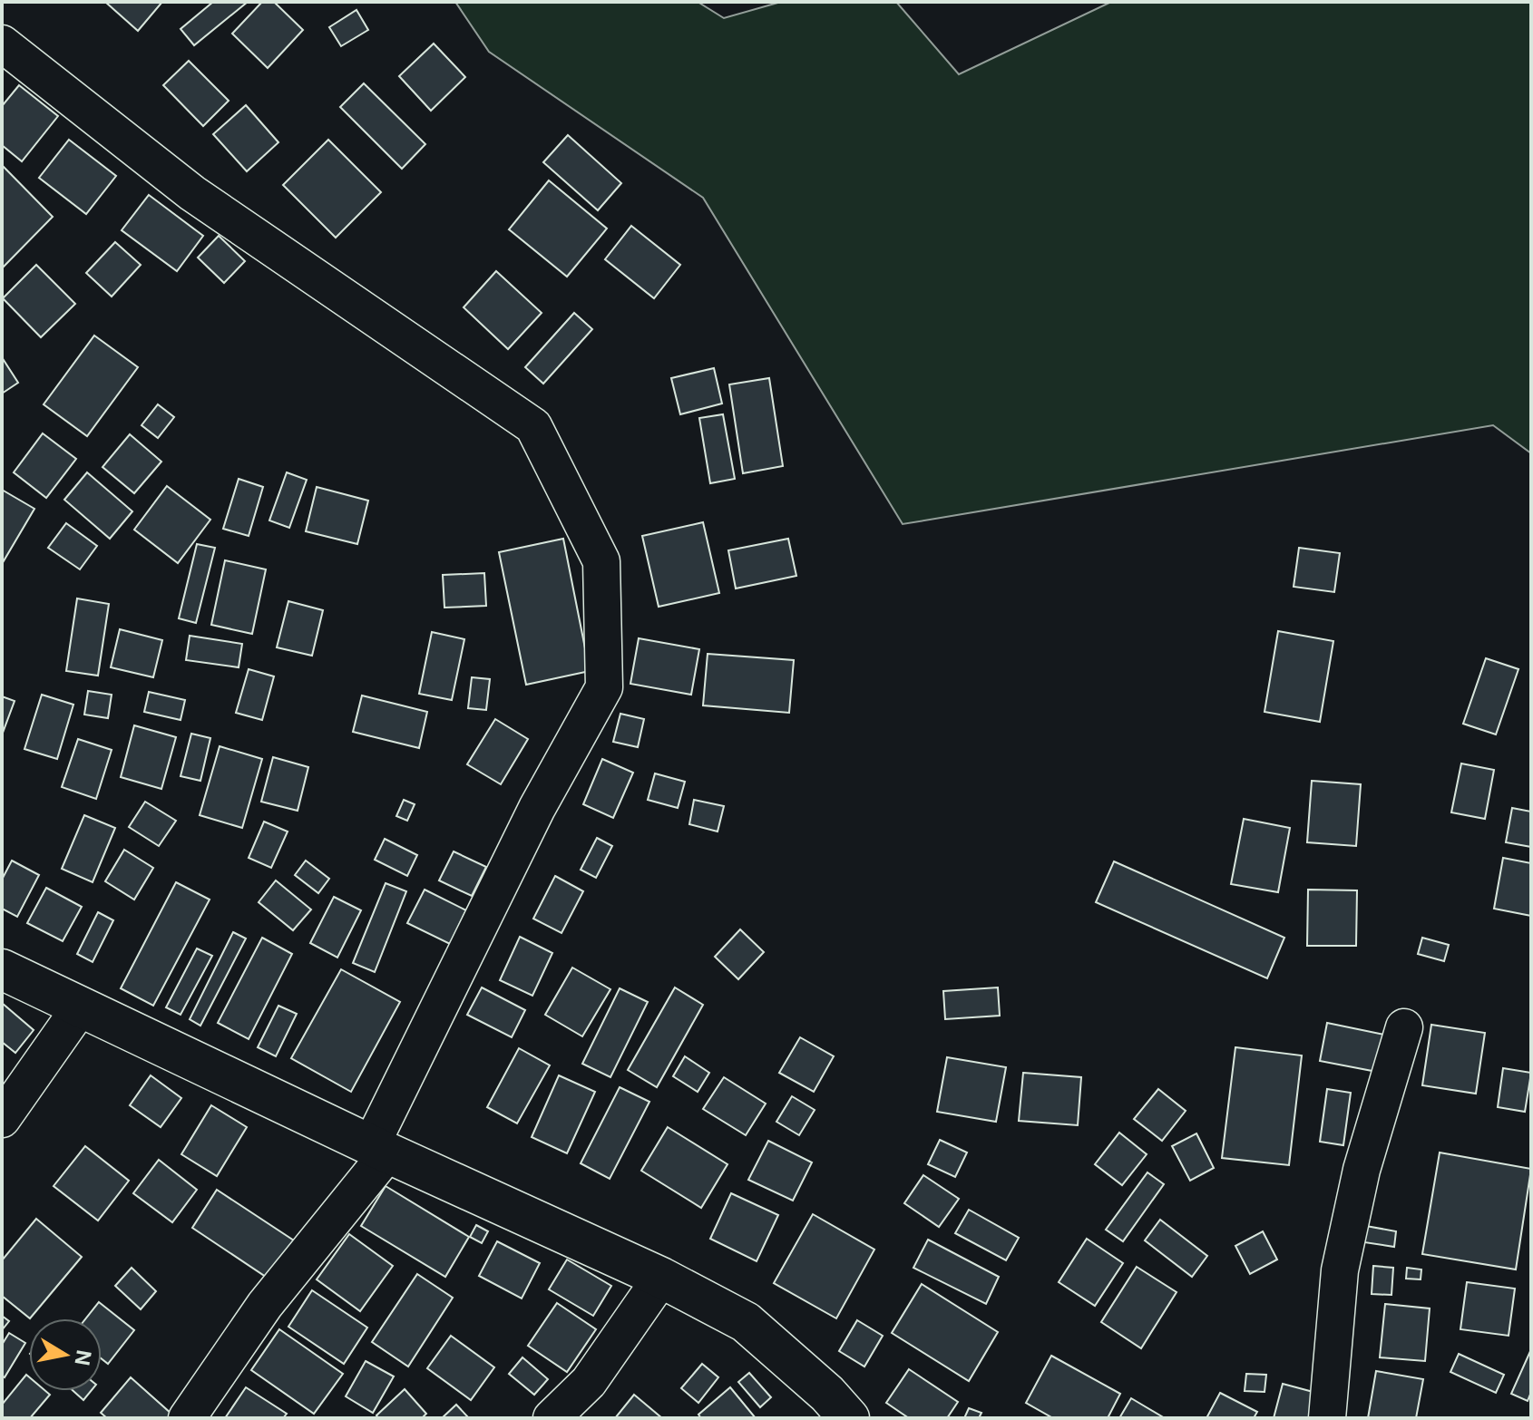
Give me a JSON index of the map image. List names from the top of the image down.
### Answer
{
  "north": "right"
}
